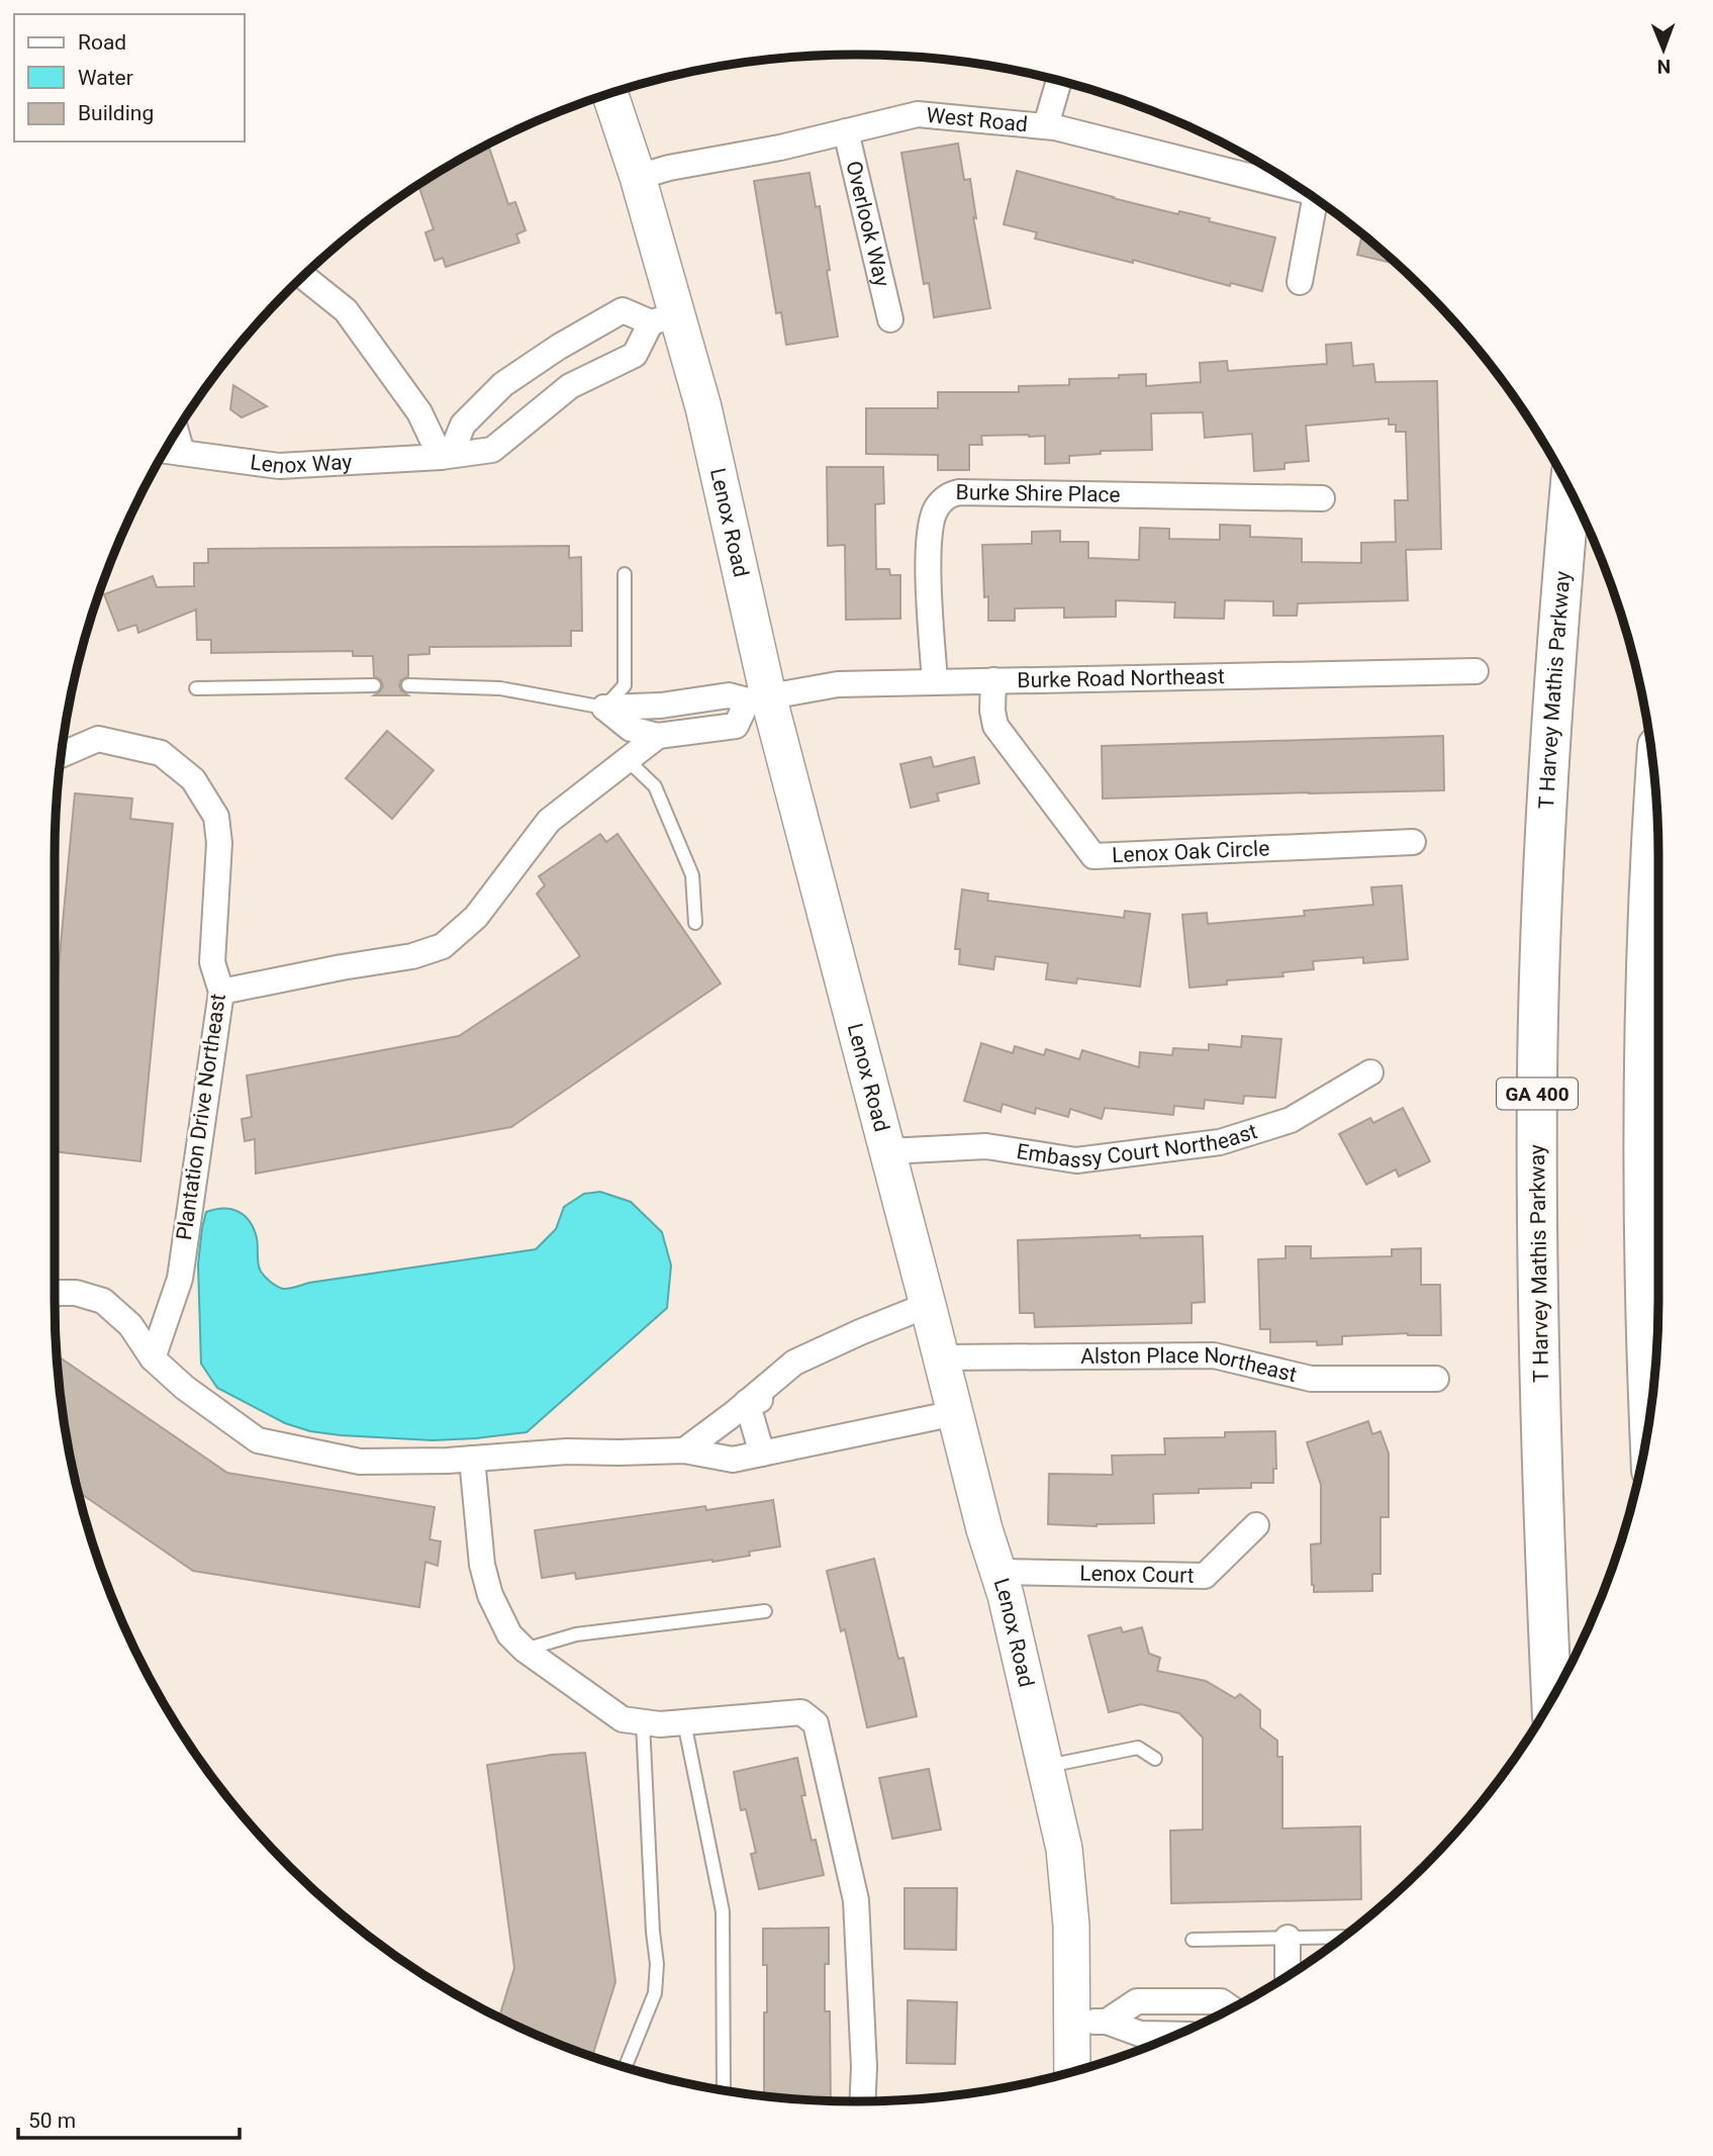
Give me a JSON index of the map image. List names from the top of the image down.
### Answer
{
  "streets": {
    "highway": ["T Harvey Mathis Parkway", "GA 400"],
    "street": [
      "West Road",
      "Overlook Way",
      "Lenox Way",
      "Burke Shire Place",
      "Lenox Road",
      "Burke Road Northeast",
      "Lenox Oak Circle",
      "Plantation Drive Northeast",
      "Embassy Court Northeast",
      "Alston Place Northeast",
      "Lenox Court"
    ]
  },
  "crossings": [
    ["West Road", "Overlook Way"],
    ["West Road", "Lenox Road"],
    ["Lenox Way", "Lenox Road"],
    ["Burke Shire Place", "Burke Road Northeast"],
    ["Lenox Road", "Burke Road Northeast"],
    ["Lenox Road", "Embassy Court Northeast"],
    ["Lenox Road", "Alston Place Northeast"],
    ["Lenox Road", "Lenox Court"],
    ["Burke Road Northeast", "Lenox Oak Circle"]
  ],
  "legend": ["Road", "Water", "Building"],
  "scale_bar": "50 m",
  "north": "bottom"
}
